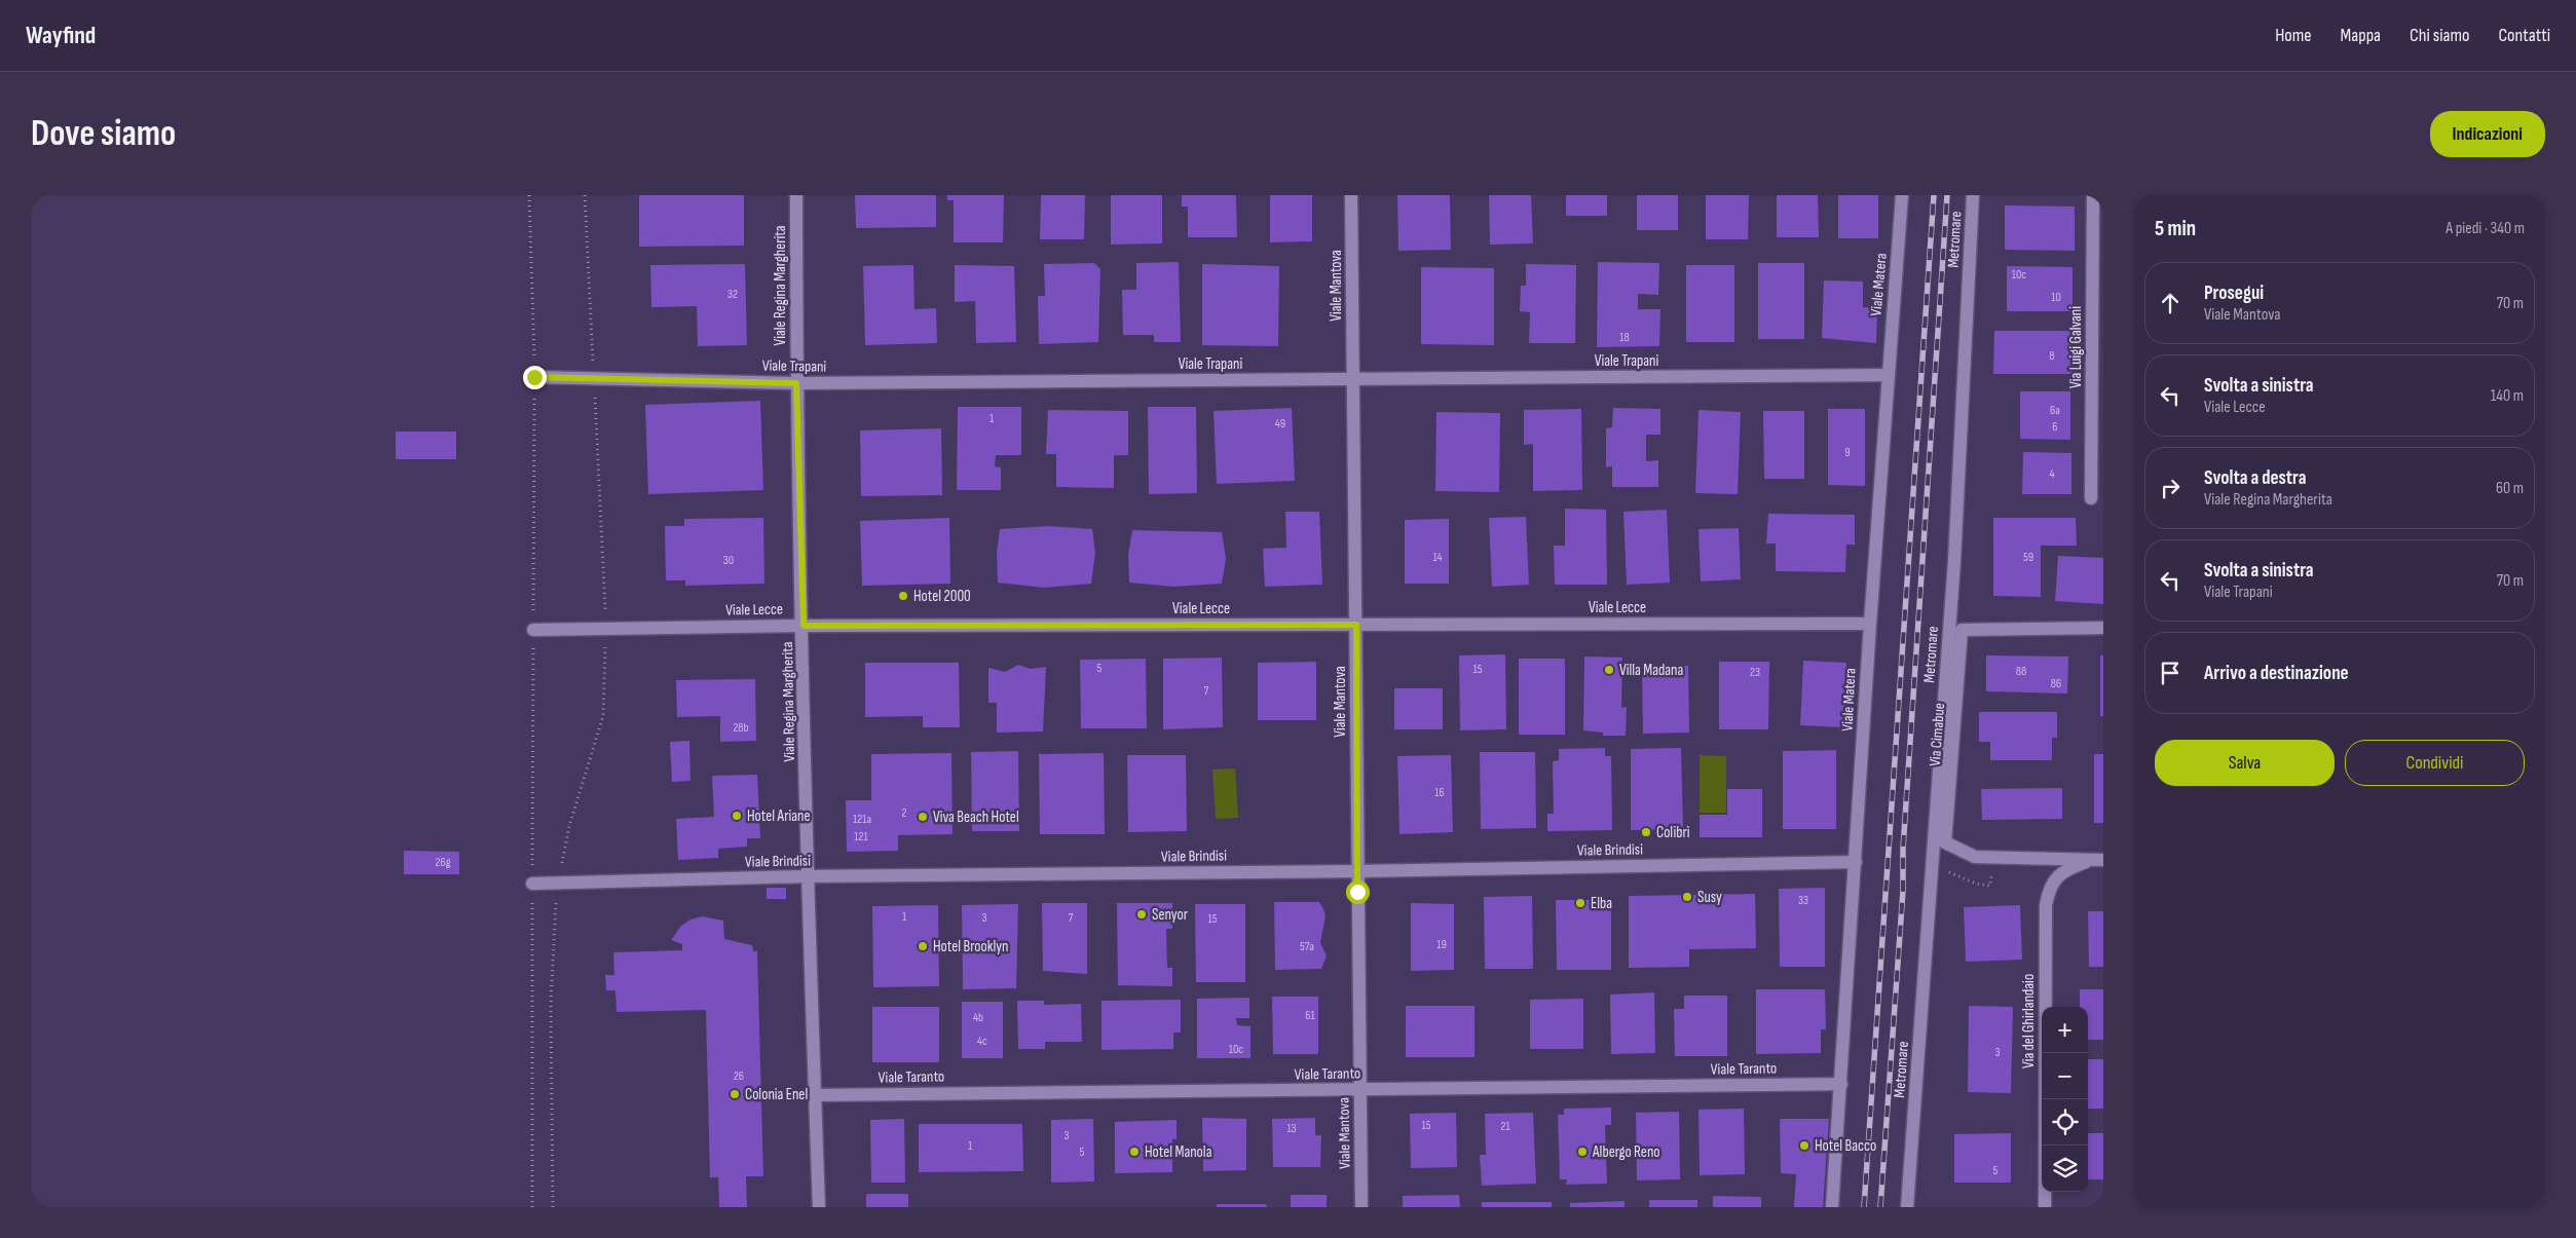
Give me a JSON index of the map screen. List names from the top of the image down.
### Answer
{
  "streets": {
    "street": [
      "Metromare",
      "Viale Matera",
      "Viale Regina Margherita",
      "Viale Mantova",
      "Via Luigi Galvani",
      "Viale Trapani",
      "Viale Lecce",
      "Via Cimabue",
      "Viale Brindisi",
      "Via del Ghirlandaio",
      "Viale Taranto"
    ]
  },
  "crossings": [
    ["Viale Matera", "Viale Trapani"],
    ["Viale Matera", "Viale Lecce"],
    ["Viale Matera", "Viale Brindisi"],
    ["Viale Matera", "Viale Taranto"],
    ["Viale Regina Margherita", "Viale Trapani"],
    ["Viale Regina Margherita", "Viale Lecce"],
    ["Viale Regina Margherita", "Viale Brindisi"],
    ["Viale Regina Margherita", "Viale Taranto"],
    ["Viale Mantova", "Viale Trapani"],
    ["Viale Mantova", "Viale Lecce"],
    ["Viale Mantova", "Viale Brindisi"],
    ["Viale Mantova", "Viale Taranto"],
    ["Via Cimabue", "Via del Ghirlandaio"]
  ],
  "places": [
    "Hotel 2000",
    "Villa Madana",
    "Hotel Ariane",
    "Viva Beach Hotel",
    "Colibrì",
    "Susy",
    "Elba",
    "Senyor",
    "Hotel Brooklyn",
    "Colonia Enel",
    "Hotel Bacco",
    "Hotel Manola",
    "Albergo Reno"
  ],
  "house_numbers": [
    "10c",
    "32",
    "10",
    "18",
    "8",
    "6a",
    "1",
    "49",
    "6",
    "9",
    "4",
    "14",
    "59",
    "30",
    "5",
    "15",
    "88",
    "23",
    "86",
    "7",
    "28b",
    "16",
    "2",
    "121a",
    "121",
    "26g",
    "33",
    "1",
    "3",
    "7",
    "15",
    "19",
    "57a",
    "61",
    "4b",
    "4c",
    "10c",
    "3",
    "26",
    "15",
    "21",
    "13",
    "3",
    "1",
    "5",
    "5"
  ],
  "page": {
    "header": "Wayfind",
    "nav": [
      "Home",
      "Mappa",
      "Chi siamo",
      "Contatti"
    ],
    "buttons": [
      "Indicazioni",
      ["Salva", "Condividi"]
    ],
    "title": "Dove siamo",
    "heading": ["5 min", "A piedi · 340 m"],
    "list": [
      ["Prosegui", "Viale Mantova", "70 m"],
      ["Svolta a sinistra", "Viale Lecce", "140 m"],
      ["Svolta a destra", "Viale Regina Margherita", "60 m"],
      ["Svolta a sinistra", "Viale Trapani", "70 m"],
      "Arrivo a destinazione"
    ],
    "map_buttons": ["+", "−"]
  }
}
